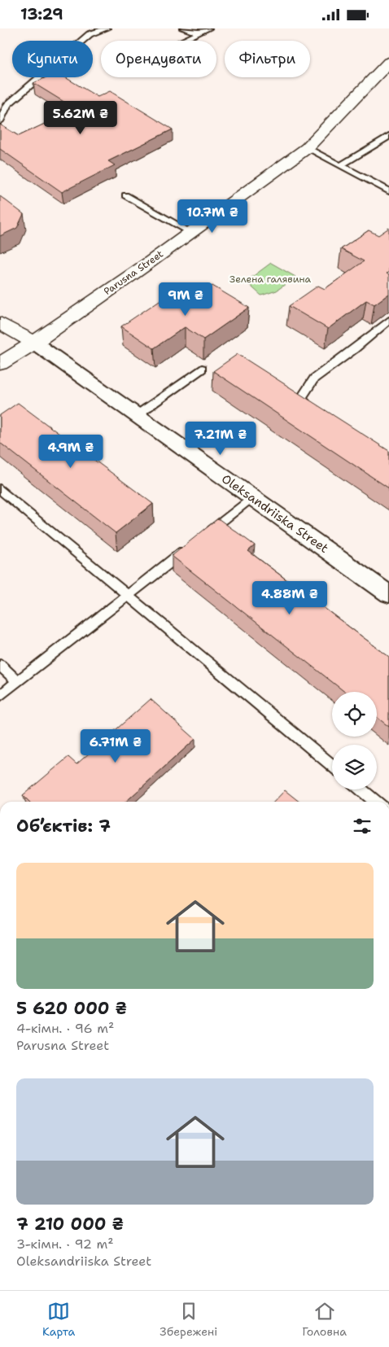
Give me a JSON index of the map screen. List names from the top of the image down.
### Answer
{
  "streets": {
    "street": ["Parusna Street", "Oleksandriiska Street"]
  },
  "crossings": [
    ["Parusna Street", "Oleksandriiska Street"]
  ],
  "parks": ["Зелена галявина"],
  "page": {
    "status": "13:29",
    "chip": ["Купити", "Орендувати", "Фільтри"],
    "price": [
      "5.62M ₴",
      "10.7M ₴",
      "9M ₴",
      "7.21M ₴",
      "4.9M ₴",
      "4.88M ₴",
      "6.71M ₴"
    ],
    "heading": "Об’єктів: 7",
    "list": [
      {
        "name": "5 620 000 ₴",
        "note": "4-кімн. · 96 m² · Parusna Street"
      },
      {
        "name": "7 210 000 ₴",
        "note": "3-кімн. · 92 m² · Oleksandriiska Street"
      }
    ],
    "tabs": ["Карта", "Збережені", "Головна"]
  }
}
